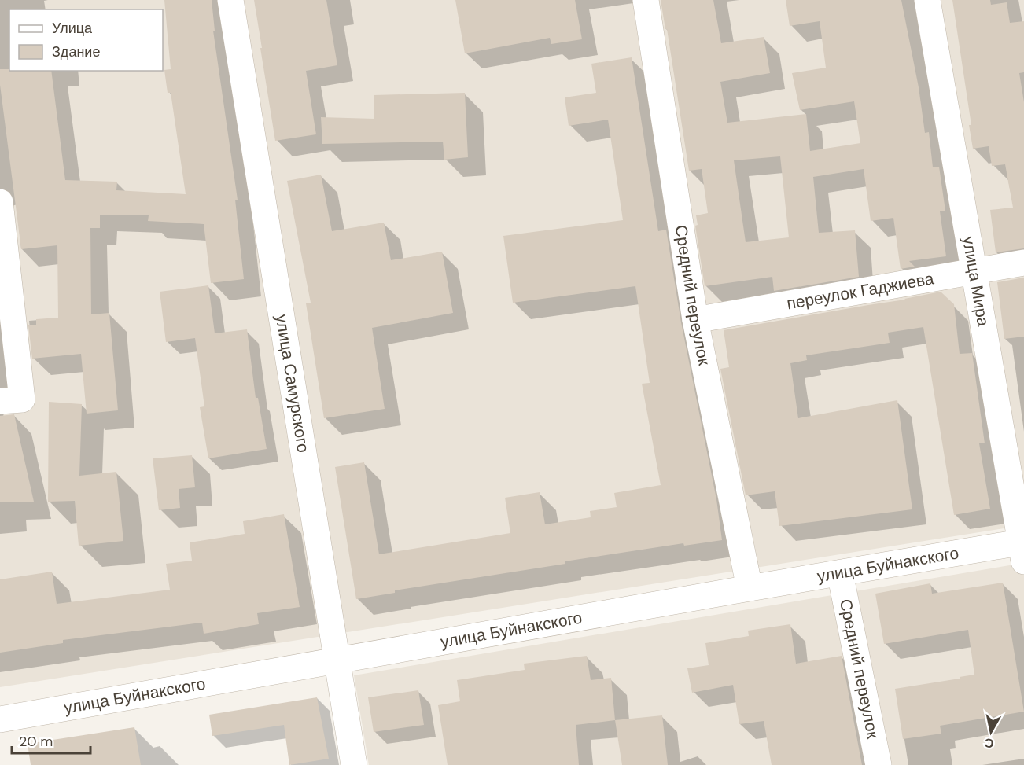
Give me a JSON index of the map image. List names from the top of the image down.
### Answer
{
  "streets": {
    "street": [
      "улица Мира",
      "переулок Гаджиева",
      "Средний переулок",
      "улица Самурского",
      "улица Буйнакского"
    ]
  },
  "crossings": [
    ["улица Мира", "переулок Гаджиева"],
    ["улица Мира", "улица Буйнакского"],
    ["переулок Гаджиева", "Средний переулок"],
    ["Средний переулок", "улица Буйнакского"],
    ["улица Самурского", "улица Буйнакского"]
  ],
  "legend": ["Улица", "Здание"],
  "scale_bar": "20 m",
  "north": "bottom"
}
